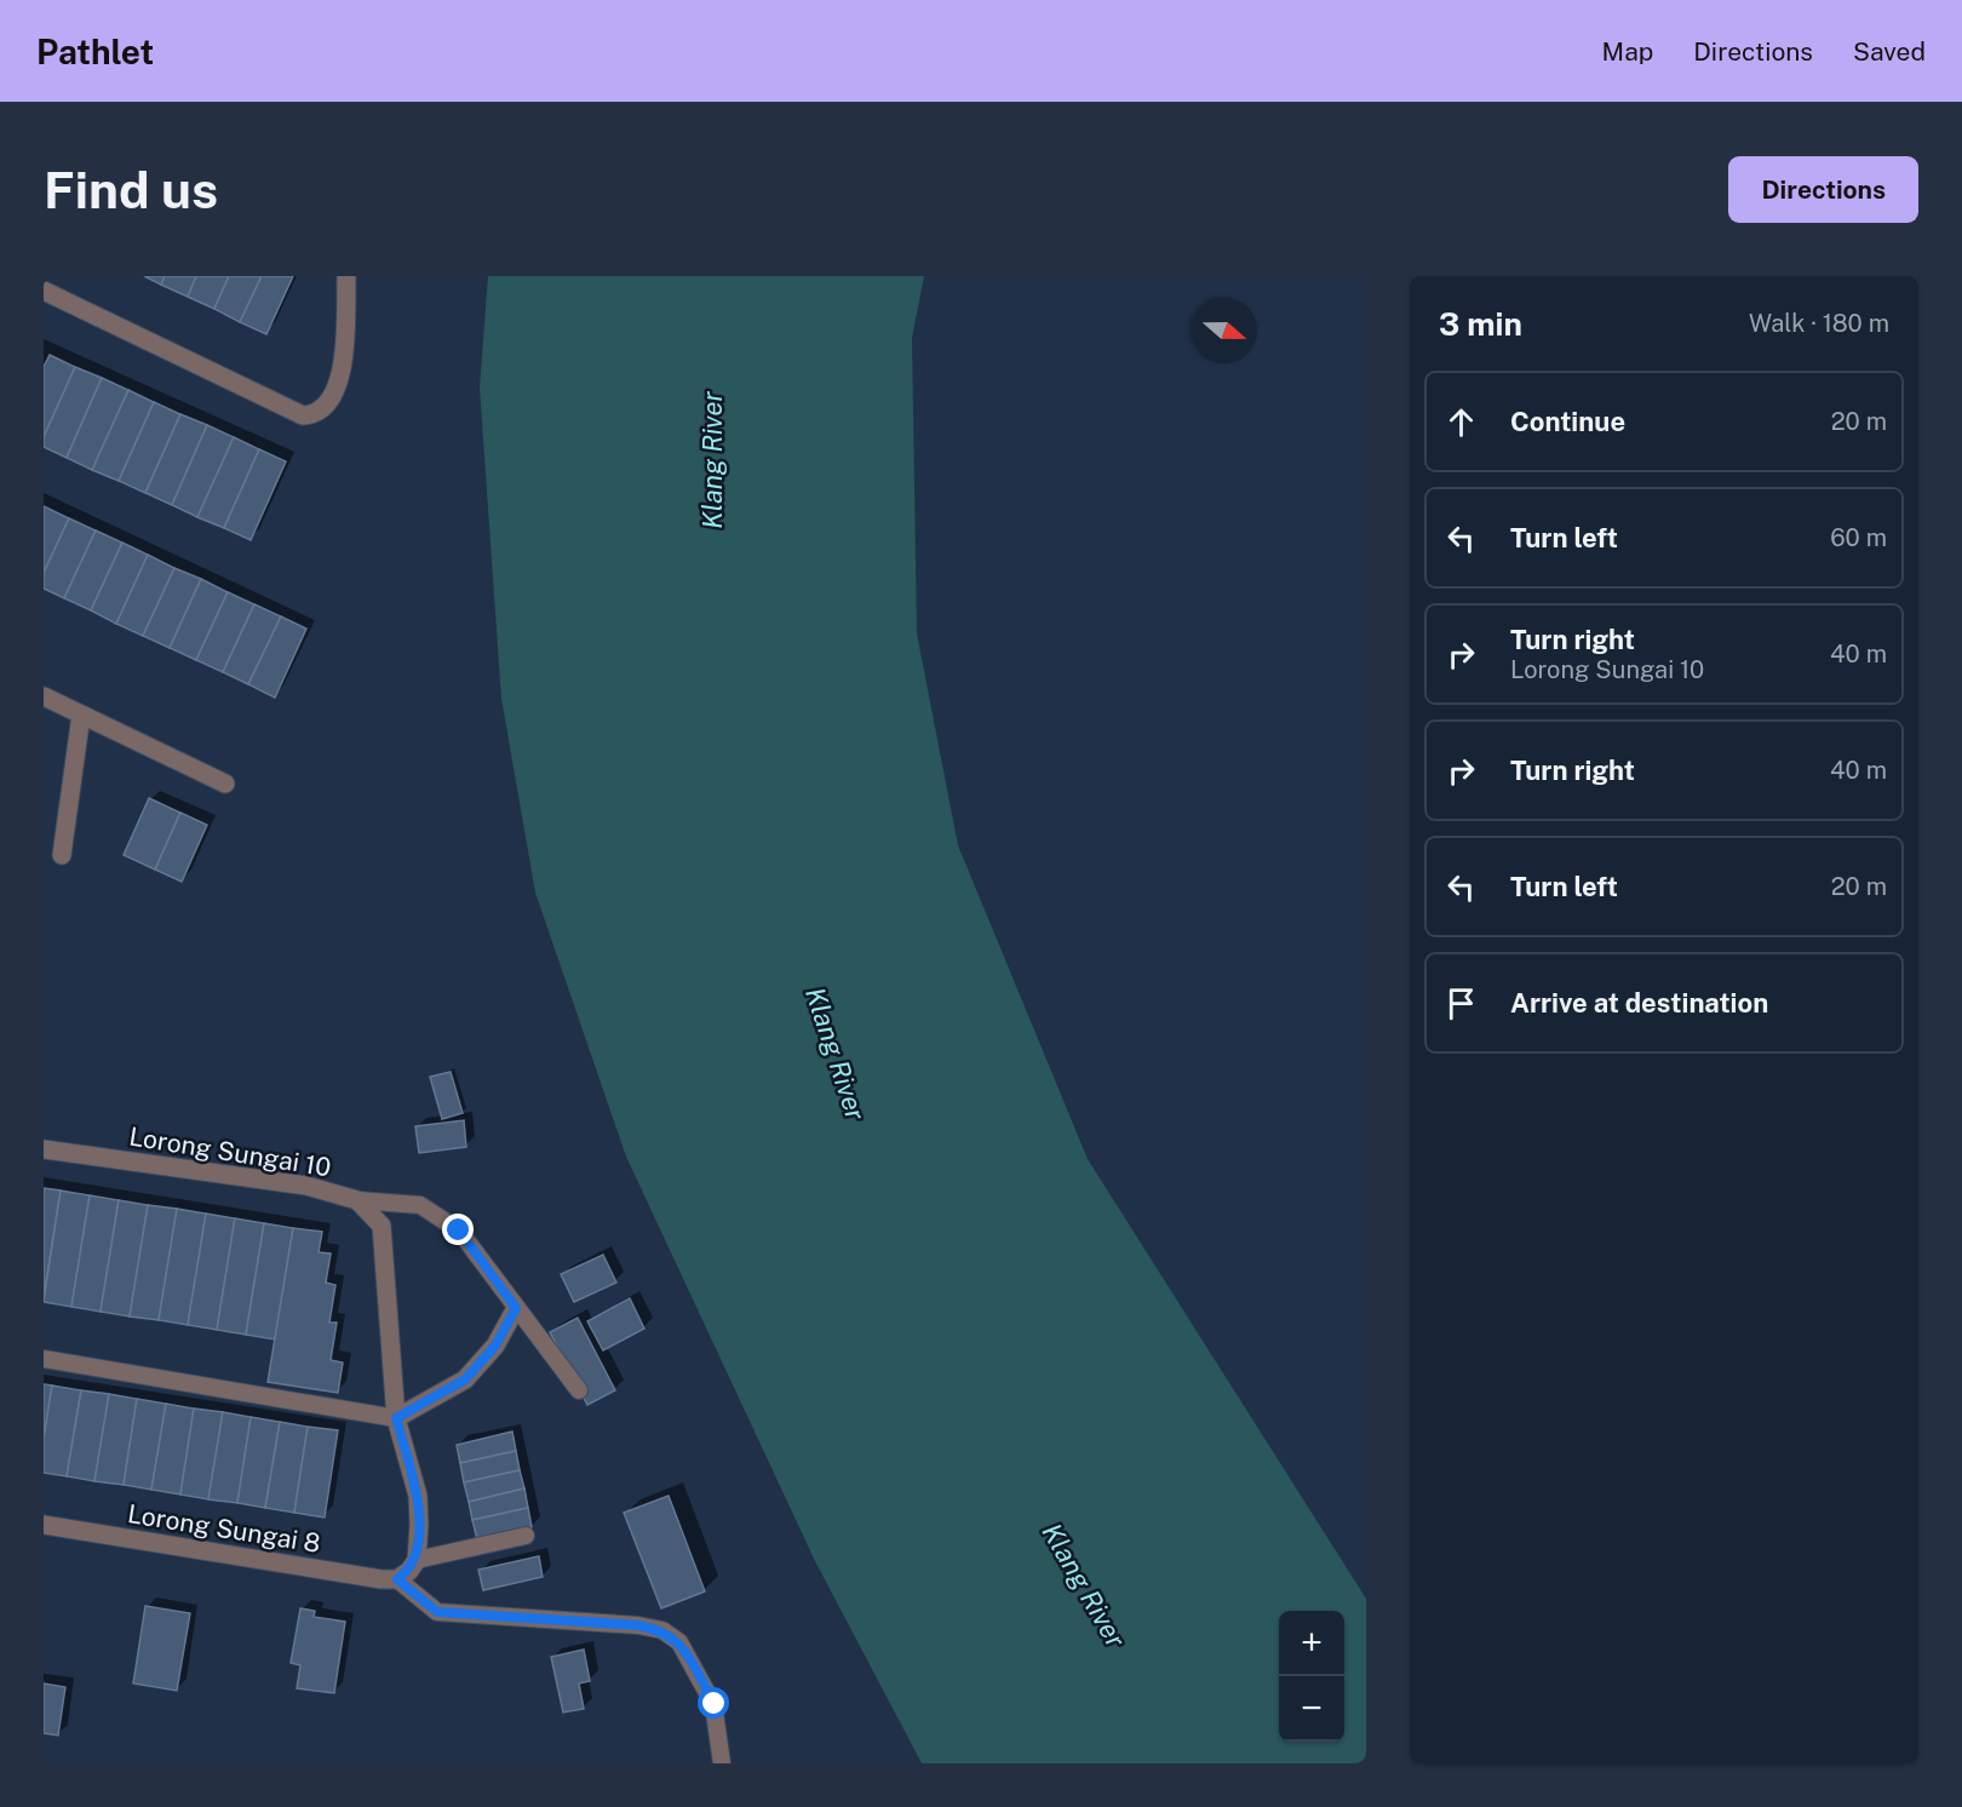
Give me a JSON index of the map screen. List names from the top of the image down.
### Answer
{
  "streets": {
    "street": ["Lorong Sungai 10", "Lorong Sungai 8"]
  },
  "water": ["Klang River"],
  "north": "right",
  "page": {
    "header": "Pathlet",
    "nav": ["Map", "Directions", "Saved"],
    "buttons": "Directions",
    "title": "Find us",
    "heading": ["3 min", "Walk · 180 m"],
    "list": [
      ["Continue", "20 m"],
      ["Turn left", "60 m"],
      ["Turn right", "Lorong Sungai 10", "40 m"],
      ["Turn right", "40 m"],
      ["Turn left", "20 m"],
      "Arrive at destination"
    ],
    "map_buttons": ["+", "−"]
  }
}
